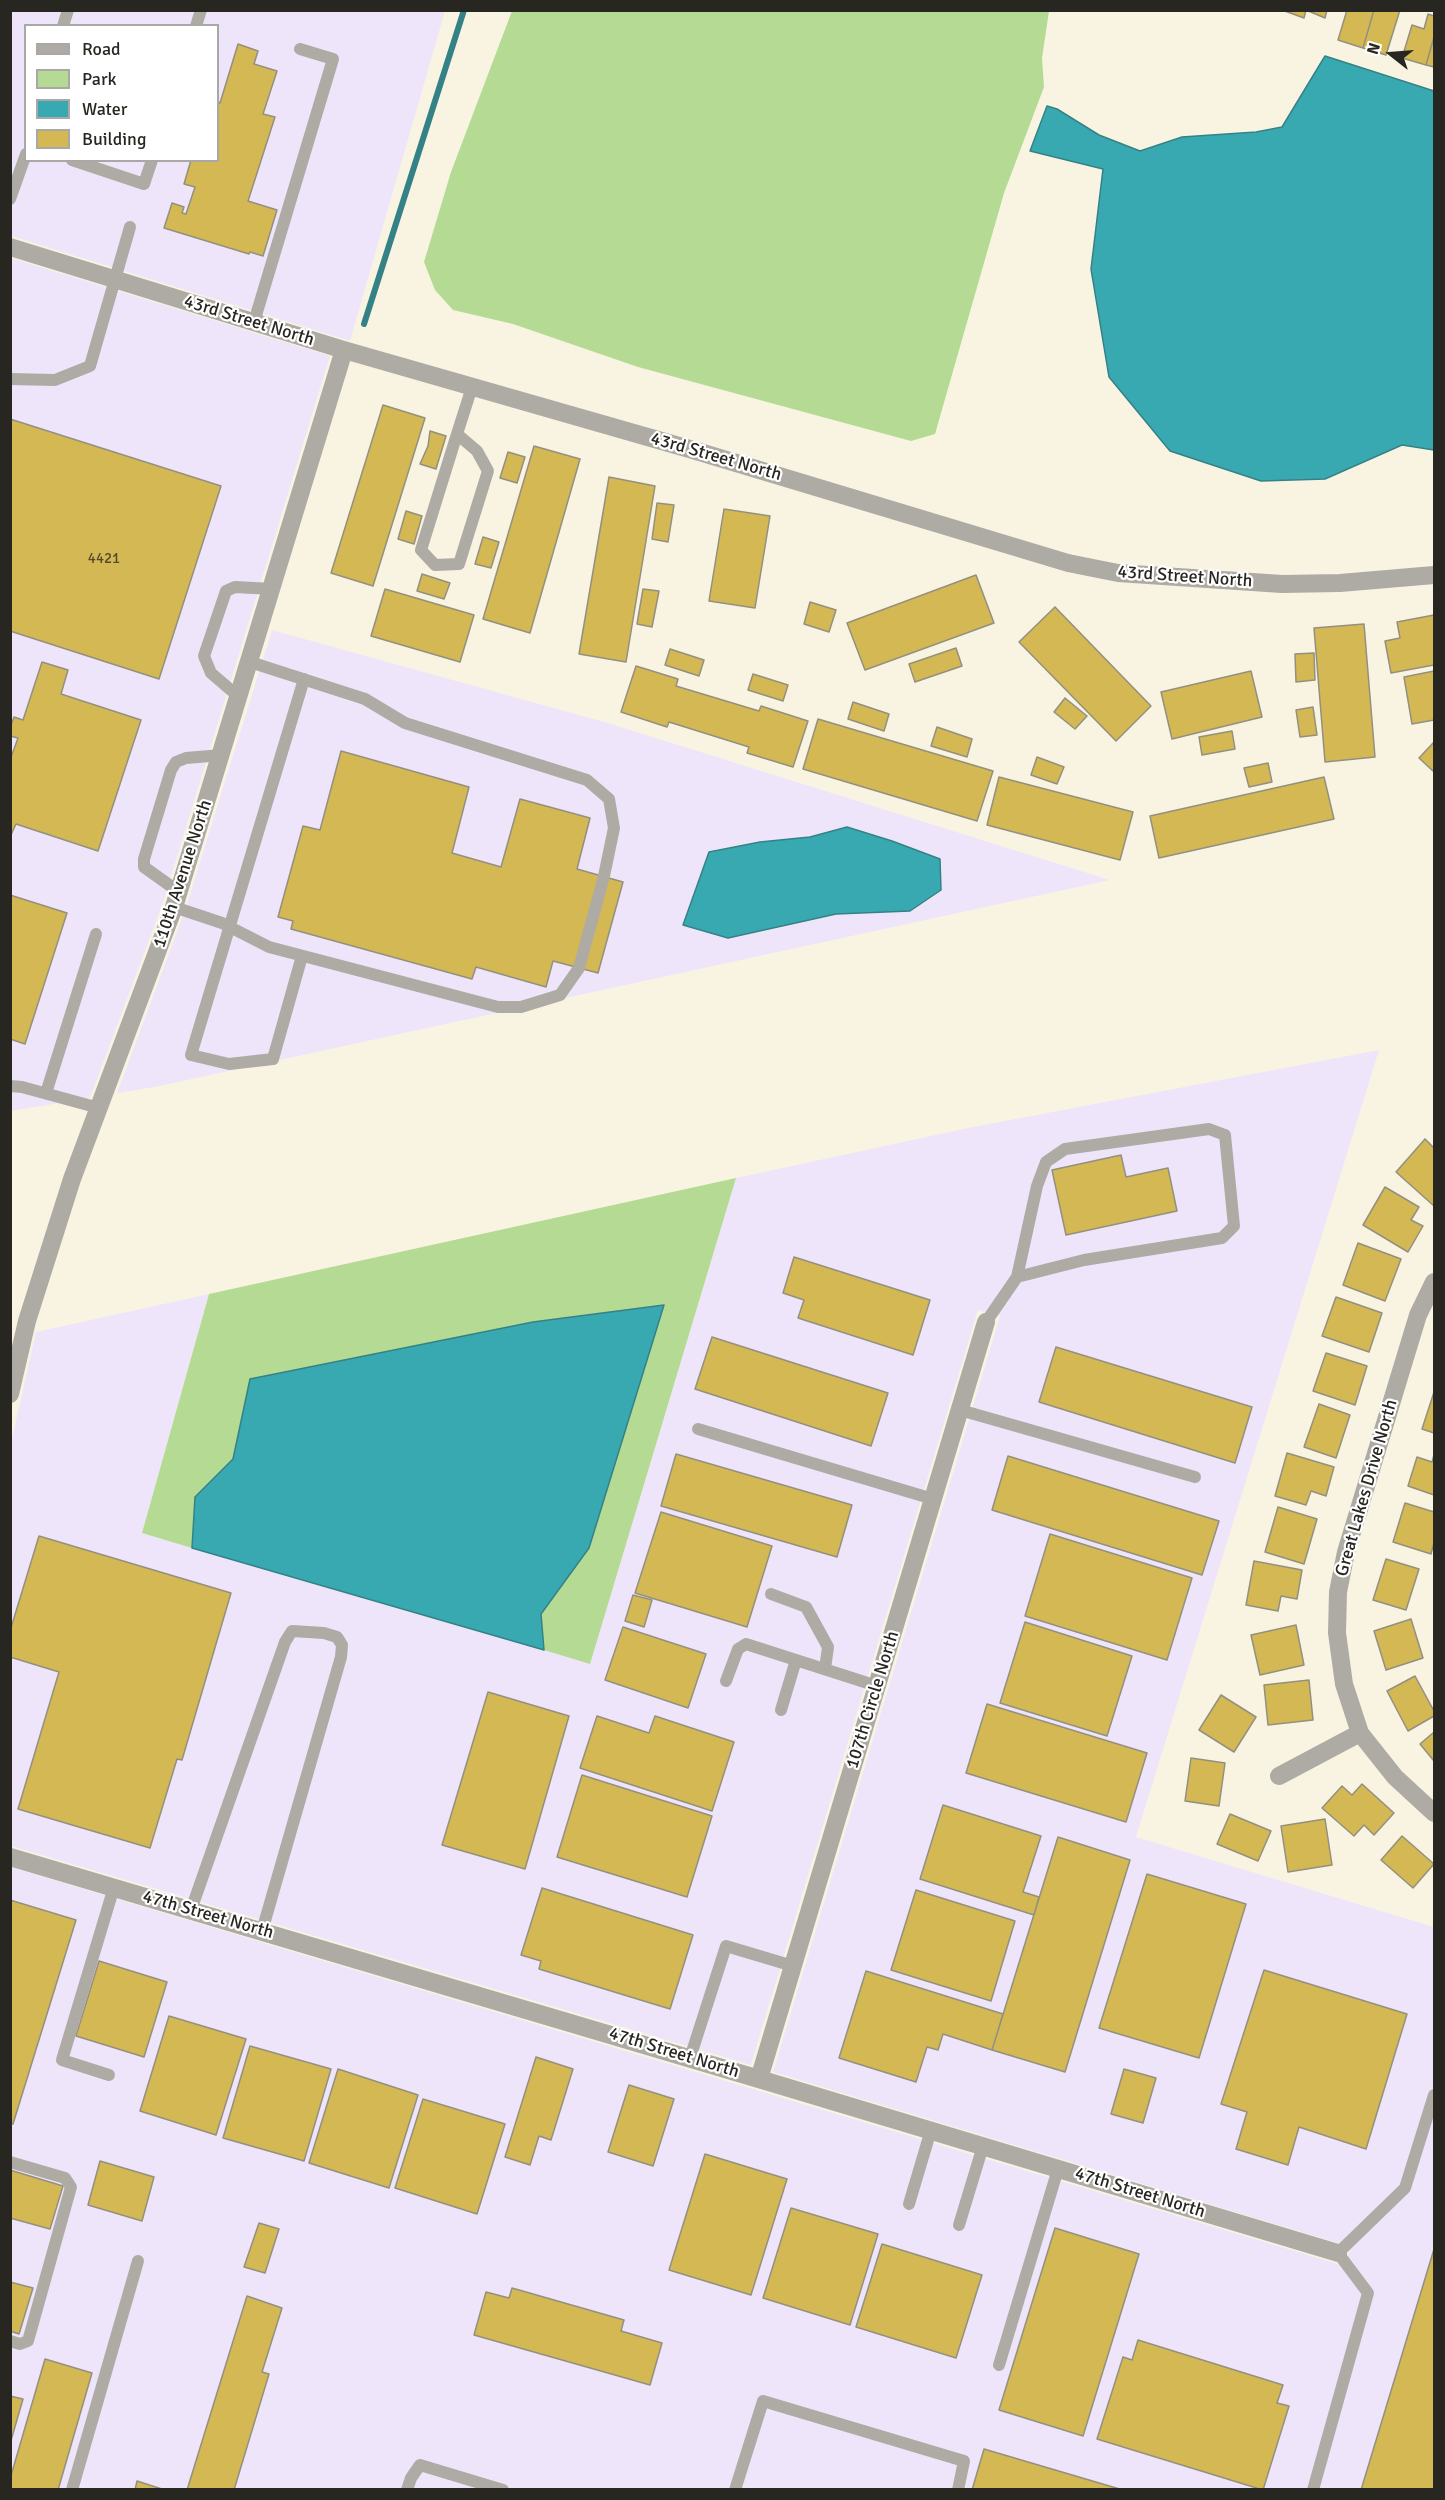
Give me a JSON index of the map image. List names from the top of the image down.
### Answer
{
  "streets": {
    "street": [
      "43rd Street North",
      "110th Avenue North",
      "Great Lakes Drive North",
      "107th Circle North",
      "47th Street North"
    ]
  },
  "crossings": [
    ["43rd Street North", "110th Avenue North"],
    ["107th Circle North", "47th Street North"]
  ],
  "house_numbers": ["4421"],
  "legend": [
    "Road",
    "Park",
    "Water",
    "Building"
  ],
  "north": "left"
}
